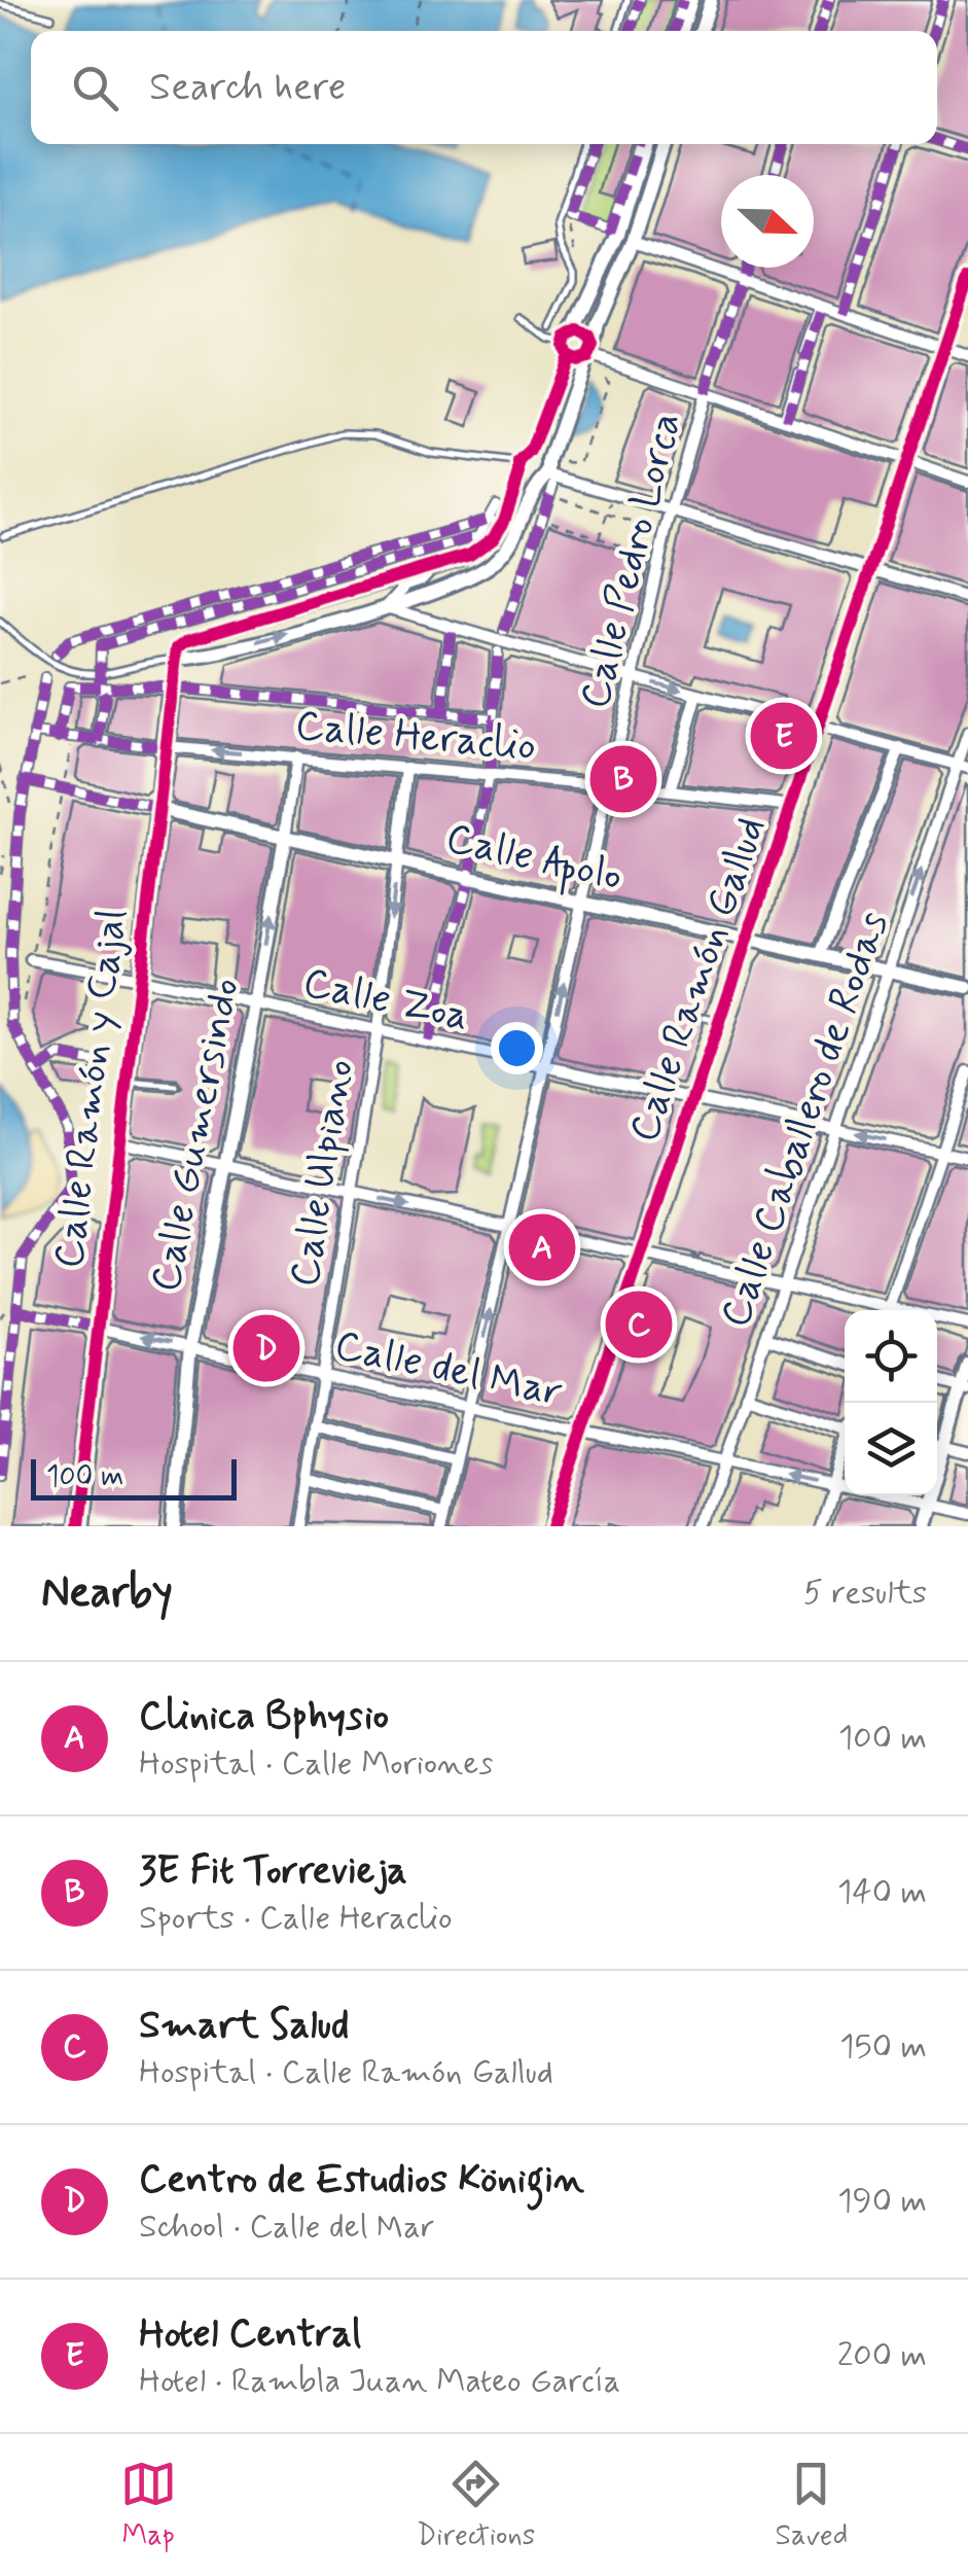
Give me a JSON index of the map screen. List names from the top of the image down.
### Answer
{
  "streets": {
    "street": [
      "Calle Pedro Lorca",
      "Calle Heraclio",
      "Calle Apolo",
      "Calle Ramón Gallud",
      "Calle Zoa",
      "Calle Ramón y Cajal",
      "Calle Caballero de Rodas",
      "Calle Gumersindo",
      "Calle Ulpiano",
      "Calle del Mar"
    ]
  },
  "crossings": [
    ["Calle Pedro Lorca", "Calle Heraclio"],
    ["Calle Pedro Lorca", "Calle Apolo"],
    ["Calle Pedro Lorca", "Calle Zoa"],
    ["Calle Pedro Lorca", "Calle del Mar"],
    ["Calle Heraclio", "Calle Ramón Gallud"],
    ["Calle Heraclio", "Calle Ramón y Cajal"],
    ["Calle Heraclio", "Calle Gumersindo"],
    ["Calle Heraclio", "Calle Ulpiano"],
    ["Calle Apolo", "Calle Ramón Gallud"],
    ["Calle Apolo", "Calle Ramón y Cajal"],
    ["Calle Apolo", "Calle Caballero de Rodas"],
    ["Calle Apolo", "Calle Gumersindo"],
    ["Calle Apolo", "Calle Ulpiano"],
    ["Calle Ramón Gallud", "Calle Zoa"],
    ["Calle Ramón Gallud", "Calle del Mar"],
    ["Calle Zoa", "Calle Ramón y Cajal"],
    ["Calle Zoa", "Calle Caballero de Rodas"],
    ["Calle Zoa", "Calle Gumersindo"],
    ["Calle Zoa", "Calle Ulpiano"],
    ["Calle Ramón y Cajal", "Calle del Mar"],
    ["Calle Caballero de Rodas", "Calle del Mar"],
    ["Calle Gumersindo", "Calle del Mar"],
    ["Calle Ulpiano", "Calle del Mar"]
  ],
  "scale_bar": "100 m",
  "north": "right",
  "page": {
    "search": "Search here",
    "pins": [
      "E",
      "B",
      "A",
      "C",
      "D"
    ],
    "scale": "100 m",
    "heading": ["Nearby", "5 results"],
    "list": [
      {
        "mark": "A",
        "name": "Clinica Bphysio",
        "note": "Hospital · Calle Moriones",
        "value": "100 m"
      },
      {
        "mark": "B",
        "name": "3E Fit Torrevieja",
        "note": "Sports · Calle Heraclio",
        "value": "140 m"
      },
      {
        "mark": "C",
        "name": "Smart Salud",
        "note": "Hospital · Calle Ramón Gallud",
        "value": "150 m"
      },
      {
        "mark": "D",
        "name": "Centro de Estudios Königin",
        "note": "School · Calle del Mar",
        "value": "190 m"
      },
      {
        "mark": "E",
        "name": "Hotel Central",
        "note": "Hotel · Rambla Juan Mateo García",
        "value": "200 m"
      }
    ],
    "nav": ["Map", "Directions", "Saved"]
  }
}
